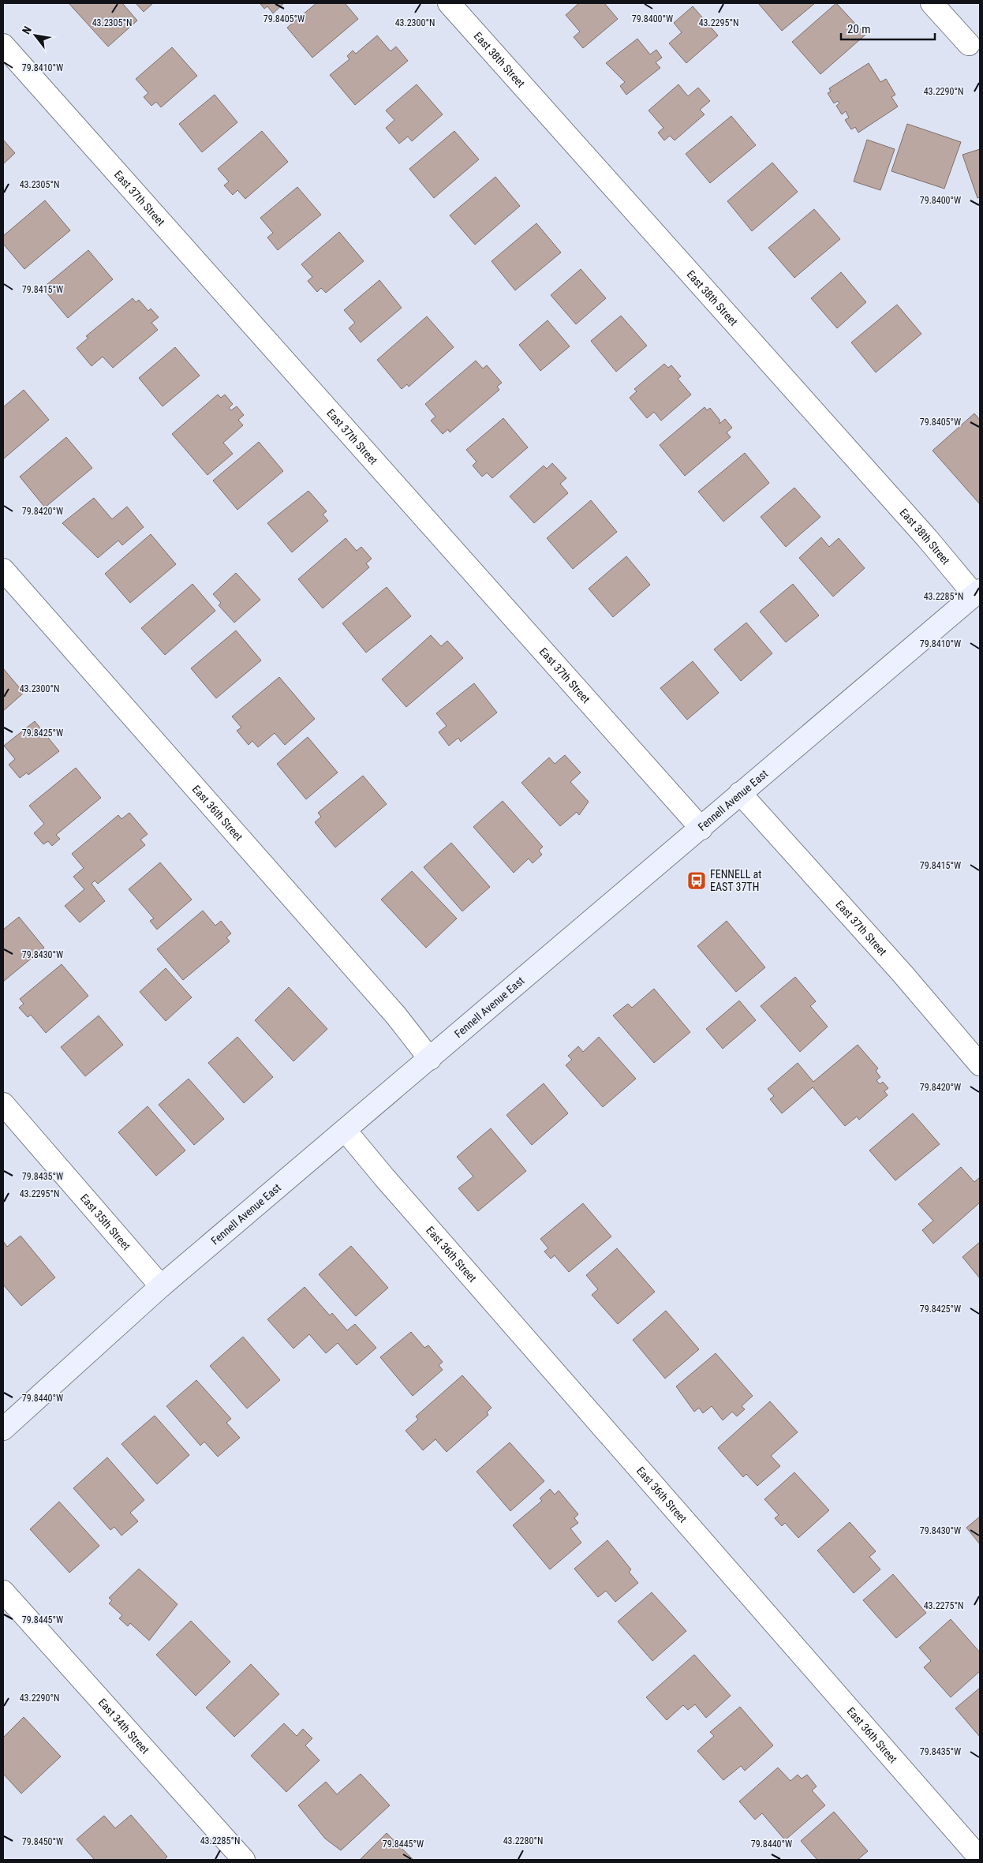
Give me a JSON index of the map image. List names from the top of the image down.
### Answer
{
  "streets": {
    "main road": ["Fennell Avenue East"],
    "street": [
      "East 38th Street",
      "East 37th Street",
      "East 36th Street",
      "East 35th Street",
      "East 34th Street"
    ]
  },
  "crossings": [
    ["East 38th Street", "Fennell Avenue East"],
    ["East 37th Street", "Fennell Avenue East"],
    ["Fennell Avenue East", "East 36th Street"],
    ["Fennell Avenue East", "East 35th Street"]
  ],
  "places": {
    "bus stop": ["FENNELL at EAST 37TH"]
  },
  "scale_bar": "20 m",
  "north": "top left",
  "coordinates": [
    "79.8405°W",
    "79.8400°W",
    "43.2305°N",
    "43.2300°N",
    "43.2295°N",
    "79.8410°W",
    "43.2290°N",
    "79.8415°W",
    "79.8420°W",
    "43.2285°N",
    "79.8425°W",
    "79.8430°W",
    "79.8435°W",
    "79.8440°W",
    "43.2275°N",
    "79.8445°W",
    "43.2280°N",
    "79.8450°W"
  ]
}
